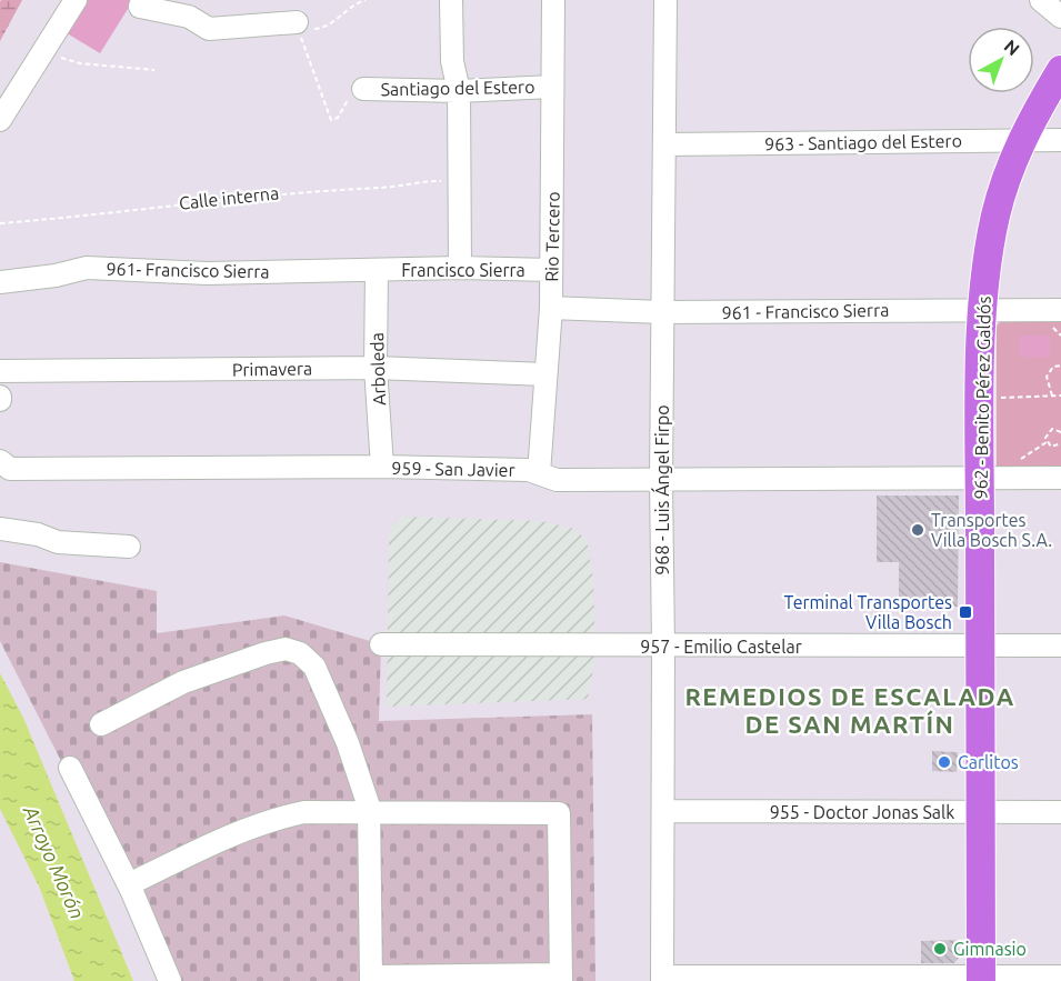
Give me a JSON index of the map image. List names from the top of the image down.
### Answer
{
  "streets": {
    "main road": ["962 - Benito Pérez Galdós"],
    "street": [
      "Santiago del Estero",
      "963 - Santiago del Estero",
      "Rio Tercero",
      "961- Francisco Sierra",
      "Francisco Sierra",
      "961 - Francisco Sierra",
      "Primavera",
      "Arboleda",
      "959 - San Javier",
      "968 - Luis Ángel Firpo",
      "957 - Emilio Castelar",
      "955 - Doctor Jonas Salk"
    ],
    "path": ["Calle interna"]
  },
  "crossings": [
    ["Santiago del Estero", "Rio Tercero"],
    ["963 - Santiago del Estero", "962 - Benito Pérez Galdós"],
    ["963 - Santiago del Estero", "968 - Luis Ángel Firpo"],
    ["Rio Tercero", "Francisco Sierra"],
    ["Rio Tercero", "961 - Francisco Sierra"],
    ["Rio Tercero", "Primavera"],
    ["Rio Tercero", "959 - San Javier"],
    ["961- Francisco Sierra", "Francisco Sierra"],
    ["961- Francisco Sierra", "Arboleda"],
    ["Francisco Sierra", "Arboleda"],
    ["961 - Francisco Sierra", "962 - Benito Pérez Galdós"],
    ["961 - Francisco Sierra", "968 - Luis Ángel Firpo"],
    ["Primavera", "Arboleda"],
    ["Arboleda", "959 - San Javier"],
    ["962 - Benito Pérez Galdós", "959 - San Javier"],
    ["962 - Benito Pérez Galdós", "957 - Emilio Castelar"],
    ["962 - Benito Pérez Galdós", "955 - Doctor Jonas Salk"],
    ["959 - San Javier", "968 - Luis Ángel Firpo"],
    ["968 - Luis Ángel Firpo", "957 - Emilio Castelar"],
    ["968 - Luis Ángel Firpo", "955 - Doctor Jonas Salk"]
  ],
  "districts": ["REMEDIOS DE ESCALADA DE SAN MARTÍN"],
  "water": ["Arroyo Morón"],
  "places": {
    "other": ["Transportes Villa Bosch S.A.", "Carlitos", "Gimnasio"],
    "transit": ["Terminal Transportes Villa Bosch"]
  },
  "north": "top right"
}
